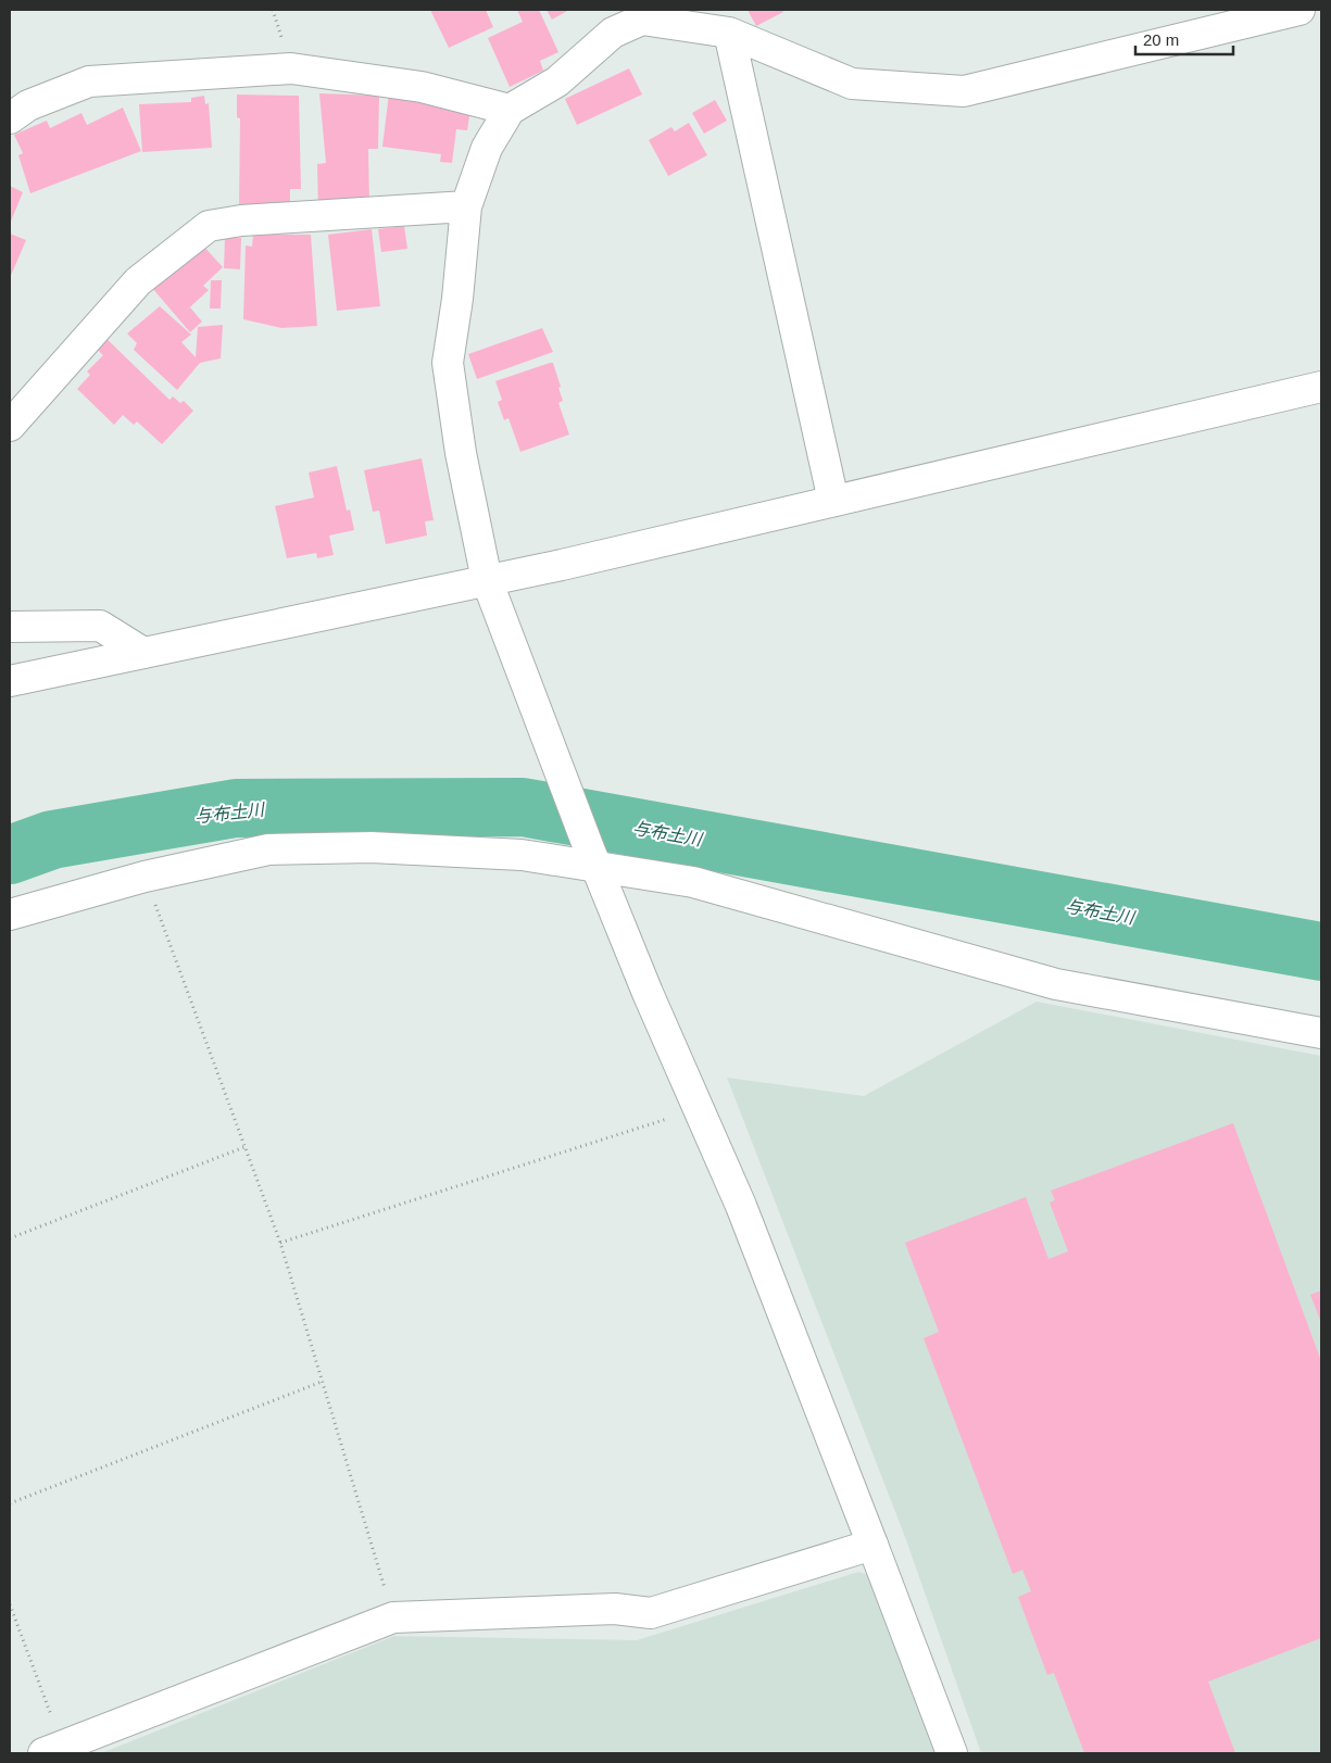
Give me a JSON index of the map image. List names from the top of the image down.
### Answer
{
  "water": ["与布土川"],
  "scale_bar": "20 m"
}
